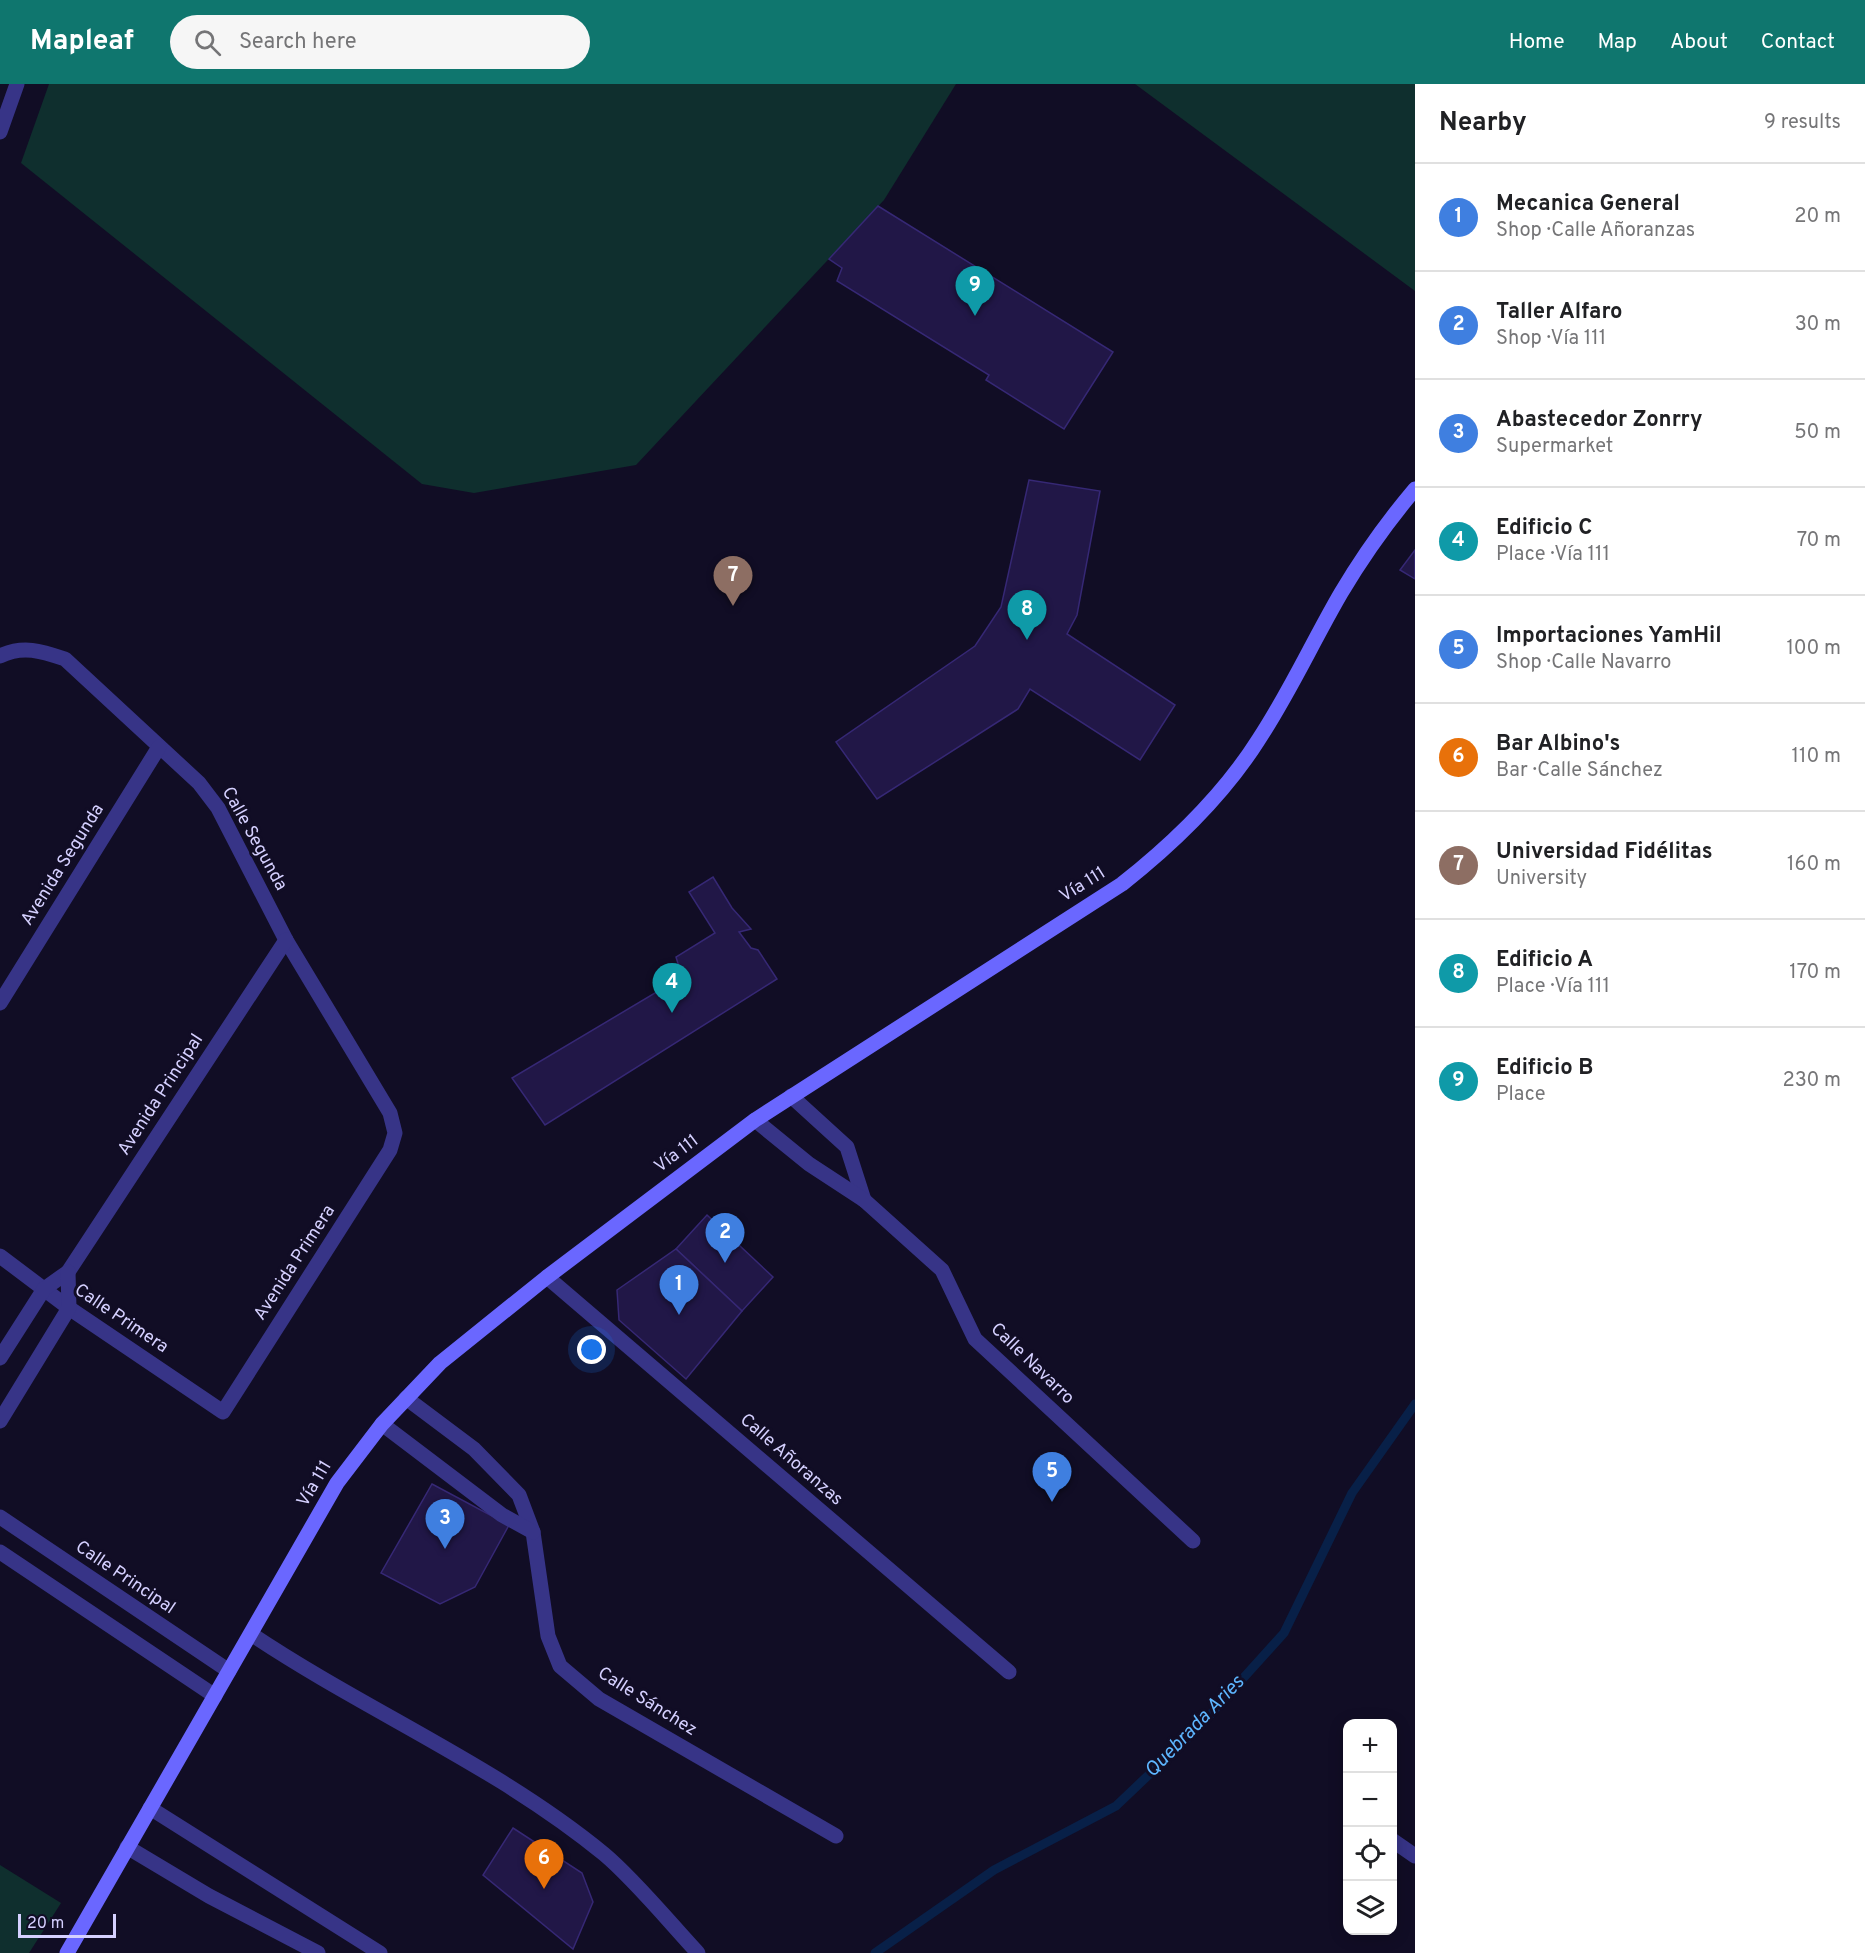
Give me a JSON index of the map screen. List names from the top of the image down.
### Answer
{
  "streets": {
    "main road": ["Vía 111"],
    "street": [
      "Calle Segunda",
      "Avenida Segunda",
      "Avenida Principal",
      "Avenida Primera",
      "Calle Primera",
      "Calle Navarro",
      "Calle Añoranzas",
      "Calle Principal",
      "Calle Sánchez"
    ]
  },
  "crossings": [
    ["Calle Segunda", "Avenida Segunda"],
    ["Calle Segunda", "Avenida Principal"],
    ["Calle Segunda", "Avenida Primera"],
    ["Vía 111", "Calle Navarro"],
    ["Vía 111", "Calle Añoranzas"],
    ["Vía 111", "Calle Principal"],
    ["Vía 111", "Calle Sánchez"],
    ["Avenida Principal", "Calle Primera"],
    ["Avenida Primera", "Calle Primera"]
  ],
  "water": ["Quebrada Aries"],
  "scale_bar": "20 m",
  "page": {
    "header": "Mapleaf",
    "search": "Search here",
    "nav": [
      "Home",
      "Map",
      "About",
      "Contact"
    ],
    "heading": ["Nearby", "9 results"],
    "list": [
      {
        "mark": "1",
        "name": "Mecanica General",
        "note": "Shop · Calle Añoranzas",
        "value": "20 m"
      },
      {
        "mark": "2",
        "name": "Taller Alfaro",
        "note": "Shop · Vía 111",
        "value": "30 m"
      },
      {
        "mark": "3",
        "name": "Abastecedor Zonrry",
        "note": "Supermarket",
        "value": "50 m"
      },
      {
        "mark": "4",
        "name": "Edificio C",
        "note": "Place · Vía 111",
        "value": "70 m"
      },
      {
        "mark": "5",
        "name": "Importaciones YamHil",
        "note": "Shop · Calle Navarro",
        "value": "100 m"
      },
      {
        "mark": "6",
        "name": "Bar Albino's",
        "note": "Bar · Calle Sánchez",
        "value": "110 m"
      },
      {
        "mark": "7",
        "name": "Universidad Fidélitas",
        "note": "University",
        "value": "160 m"
      },
      {
        "mark": "8",
        "name": "Edificio A",
        "note": "Place · Vía 111",
        "value": "170 m"
      },
      {
        "mark": "9",
        "name": "Edificio B",
        "note": "Place",
        "value": "230 m"
      }
    ],
    "pins": [
      "9",
      "7",
      "8",
      "4",
      "2",
      "1",
      "5",
      "3",
      "6"
    ],
    "map_buttons": ["+", "−"],
    "scale": "20 m"
  }
}
